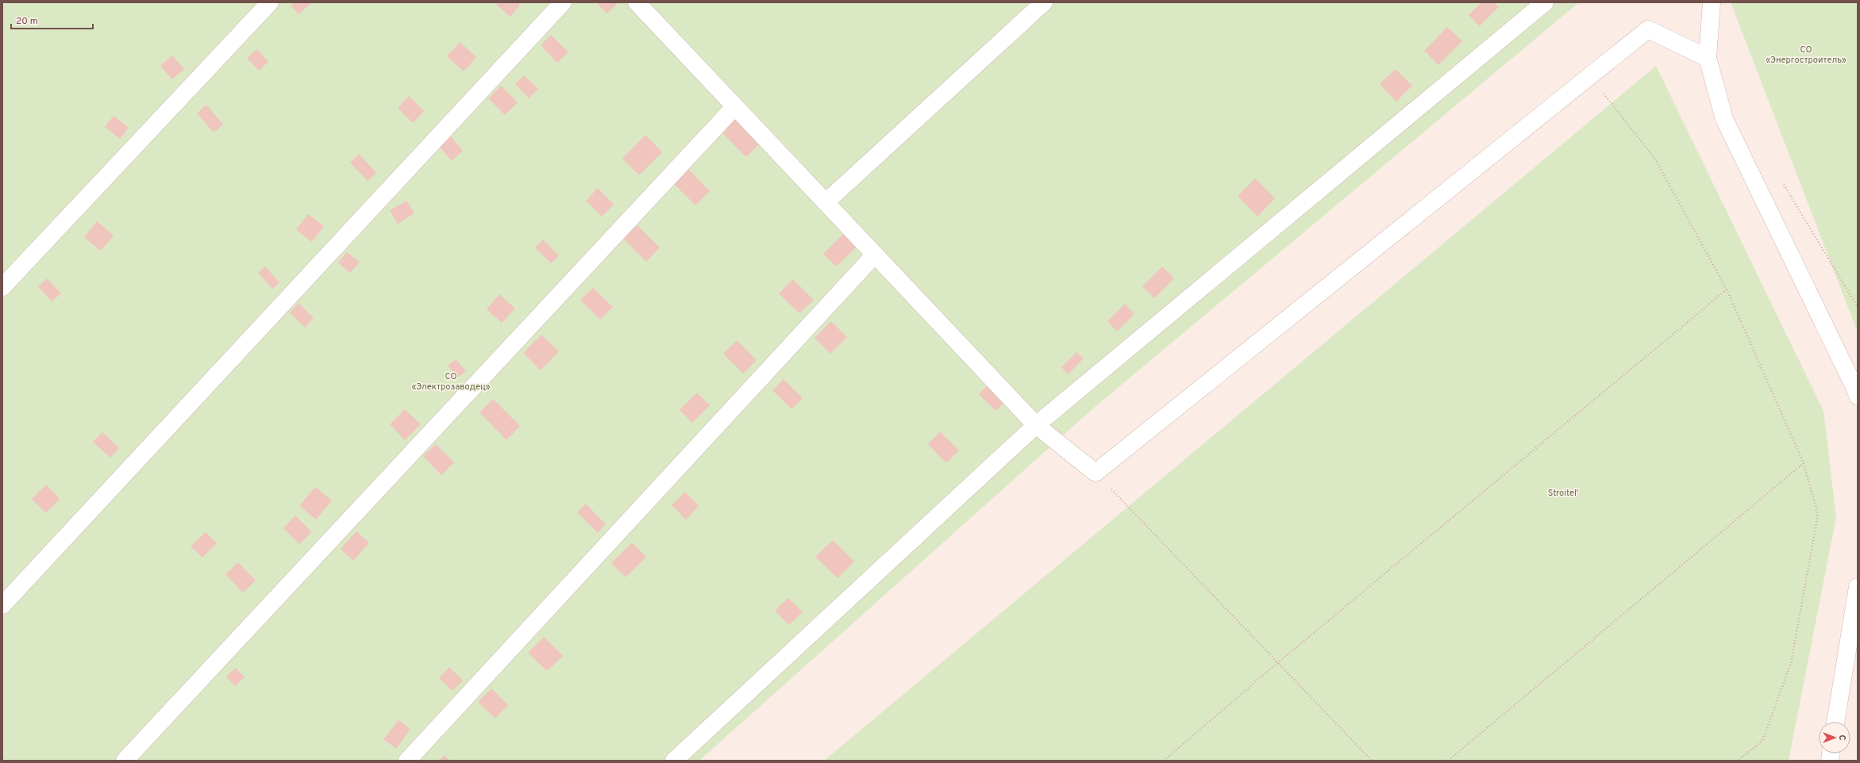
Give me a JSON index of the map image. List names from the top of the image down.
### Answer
{
  "parks": ["СО «Энергостроитель»", "СО «Электрозаводец»", "Stroitel'"],
  "scale_bar": "20 m",
  "north": "right"
}
